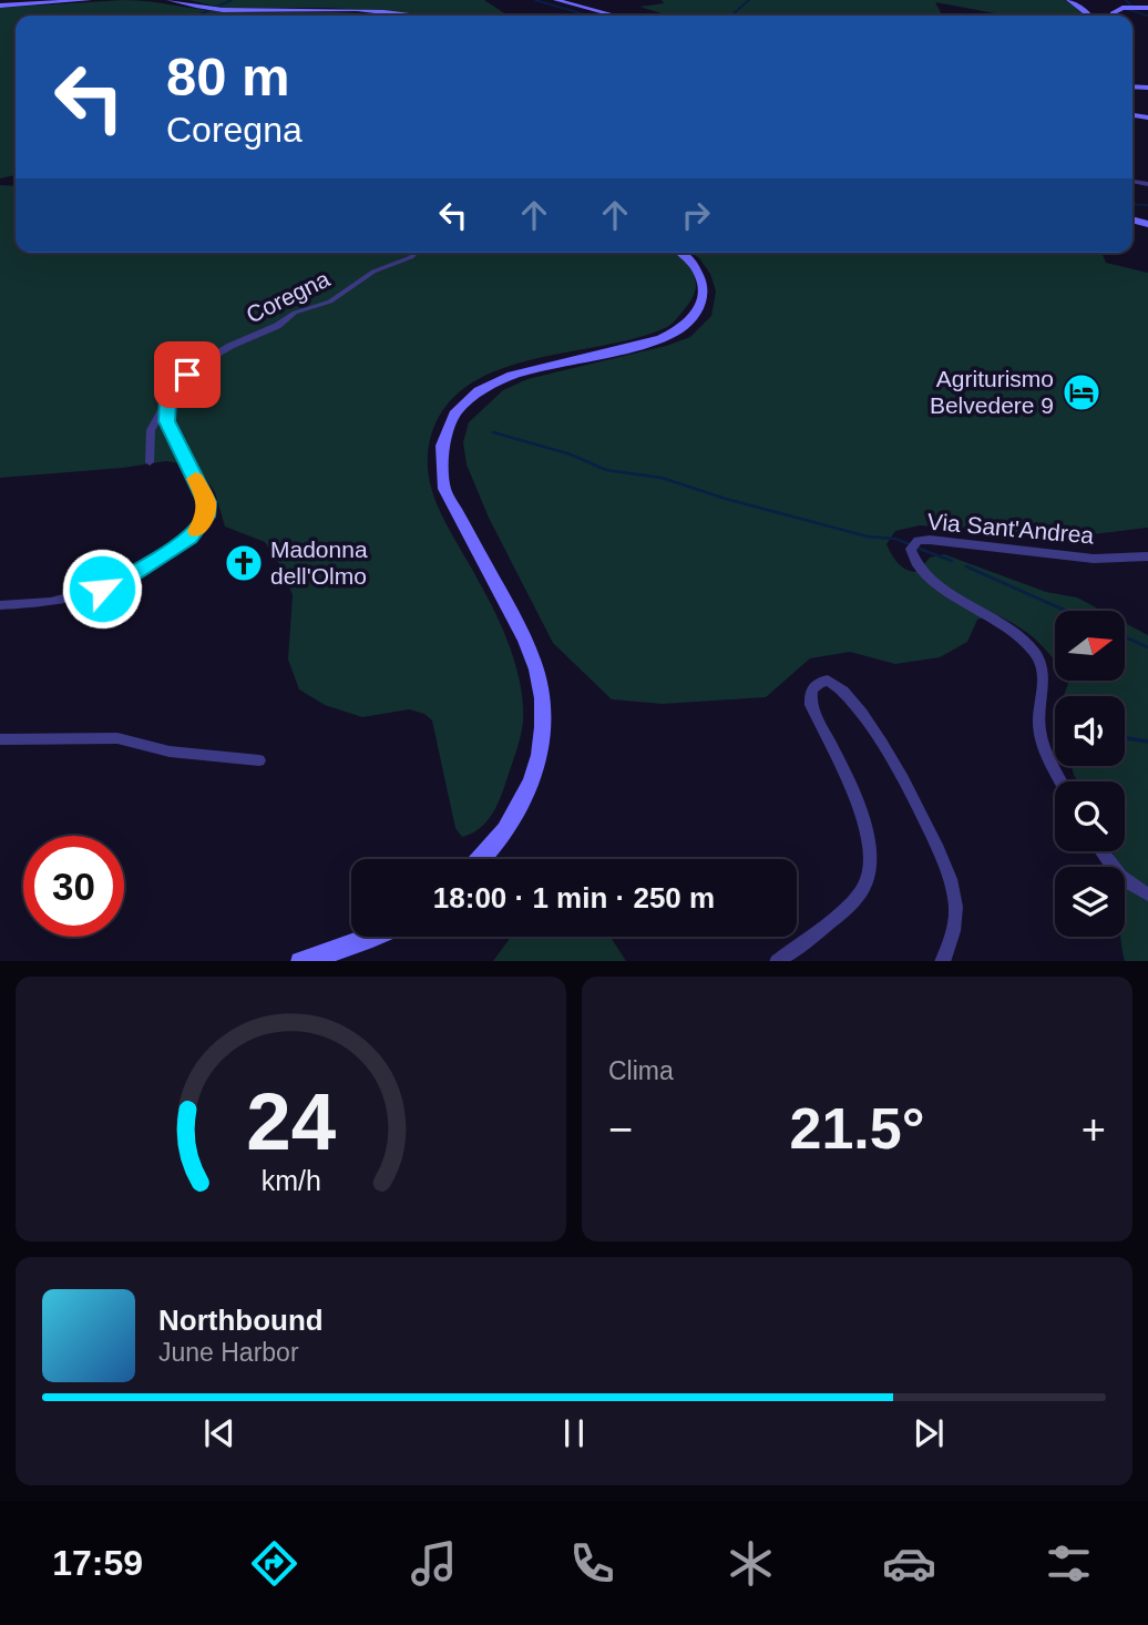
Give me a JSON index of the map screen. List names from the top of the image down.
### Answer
{
  "streets": {
    "street": ["Coregna", "Via Sant'Andrea"]
  },
  "places": {
    "hotel": ["Agriturismo Belvedere 9"],
    "church": ["Madonna dell'Olmo"]
  },
  "north": "right",
  "page": {
    "turn": ["80 m", "Coregna"],
    "limit": "30",
    "trip": "18:00 · 1 min · 250 m",
    "tile": "Clima",
    "heat": ["−", "21.5°", "+"],
    "song": ["Northbound", "June Harbor"],
    "tabs": "17:59",
    "gauge": ["24", "km/h"]
  }
}
